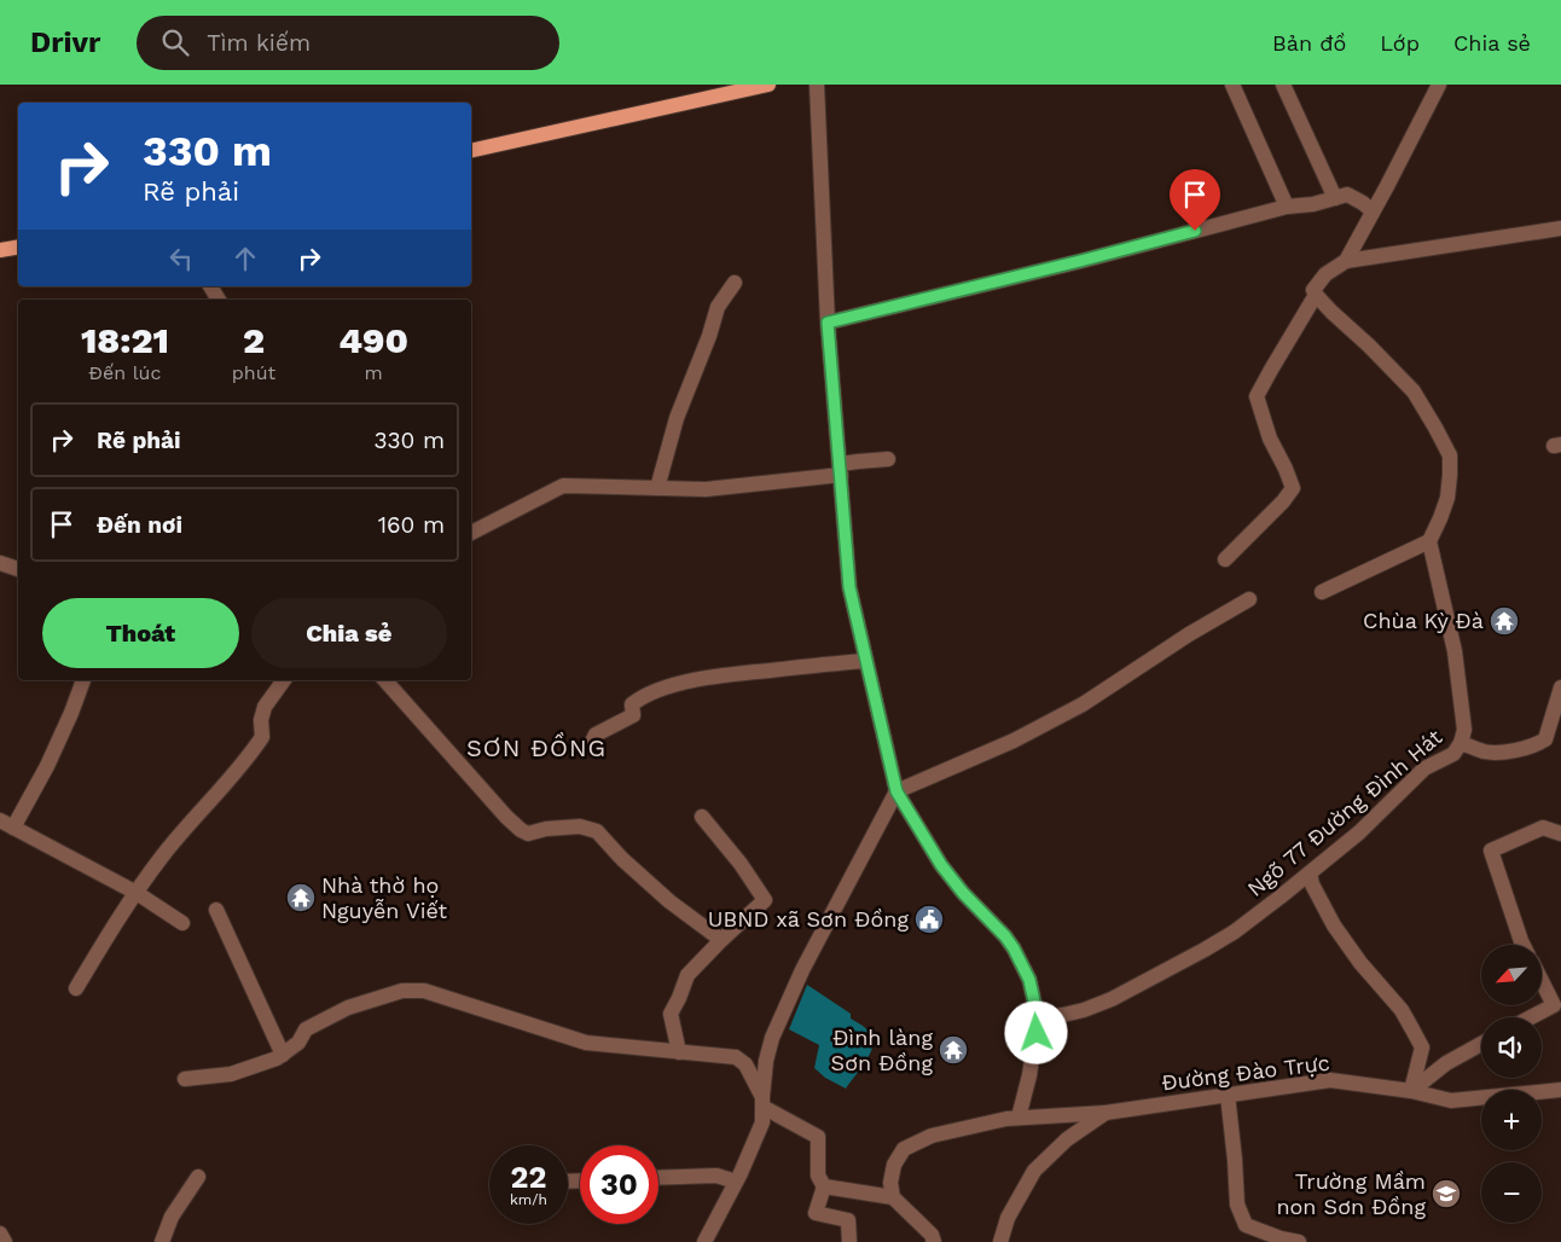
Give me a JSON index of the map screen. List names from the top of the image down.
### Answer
{
  "streets": {
    "street": ["Ngõ 77 Đường Đình Hát", "Đường Đào Trực"]
  },
  "districts": ["SƠN ĐỒNG"],
  "places": {
    "temple": ["Chùa Kỳ Đà", "Nhà thờ họ Nguyễn Viết", "Đình làng Sơn Đồng"],
    "public building": ["UBND xã Sơn Đồng"],
    "school or university": ["Trường Mầm non Sơn Đồng"]
  },
  "north": "bottom left",
  "page": {
    "header": "Drivr",
    "search": "Tìm kiếm",
    "nav": ["Bản đồ", "Lớp", "Chia sẻ"],
    "turn": ["330 m", "Rẽ phải"],
    "eta": [
      "18:21",
      "Đến lúc",
      "2",
      "phút",
      "490",
      "m"
    ],
    "list": [
      {
        "name": "Rẽ phải",
        "value": "330 m"
      },
      {
        "name": "Đến nơi",
        "value": "160 m"
      }
    ],
    "buttons": ["Thoát", "Chia sẻ"],
    "map_buttons": ["+", "−"],
    "speed": "22 km/h",
    "limit": "30"
  }
}
